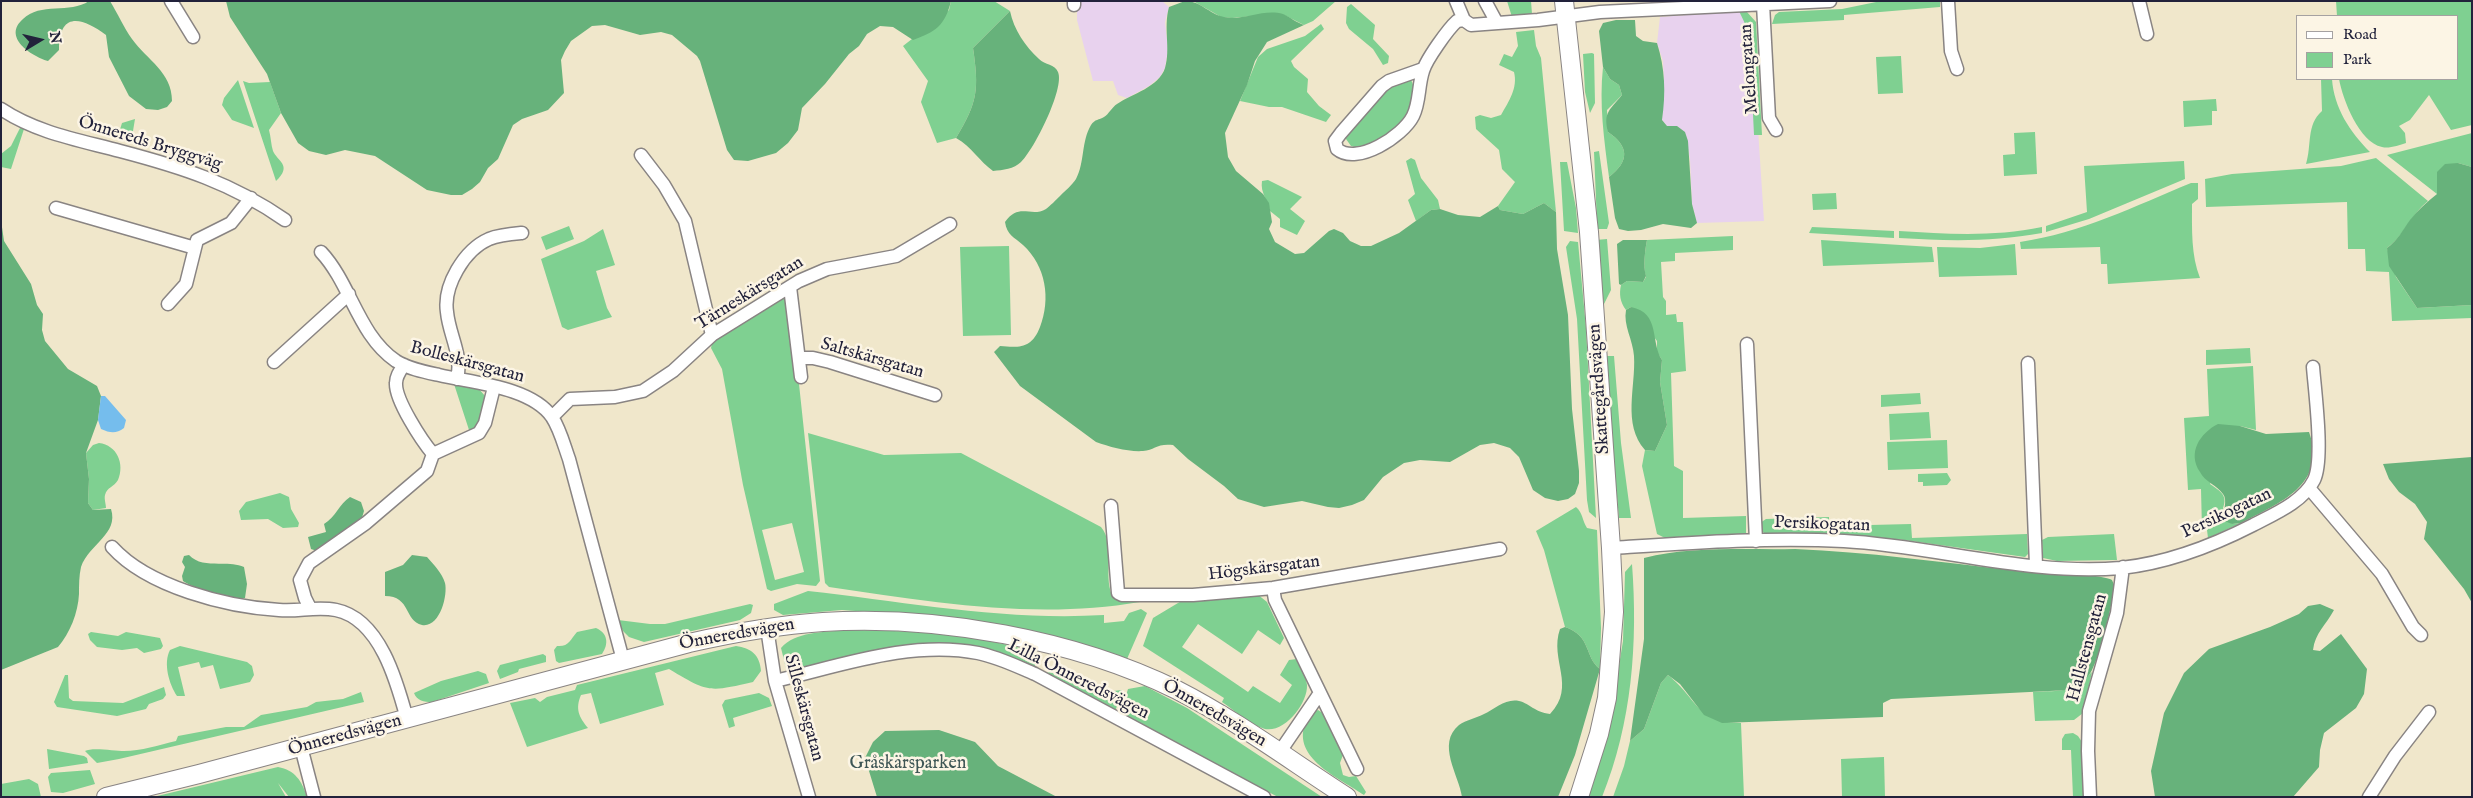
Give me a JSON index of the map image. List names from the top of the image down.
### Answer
{
  "streets": {
    "street": [
      "Melongatan",
      "Önnereds Bryggväg",
      "Tärneskärsgatan",
      "Saltskärsgatan",
      "Bolleskärsgatan",
      "Skattegårdsvägen",
      "Persikogatan",
      "Högskärsgatan",
      "Önneredsvägen",
      "Hallstensgatan",
      "Lilla Önneredsvägen",
      "Silleskärsgatan"
    ]
  },
  "crossings": [
    ["Melongatan", "Skattegårdsvägen"],
    ["Tärneskärsgatan", "Bolleskärsgatan"],
    ["Bolleskärsgatan", "Önneredsvägen"],
    ["Skattegårdsvägen", "Persikogatan"],
    ["Persikogatan", "Hallstensgatan"],
    ["Önneredsvägen", "Silleskärsgatan"],
    ["Lilla Önneredsvägen", "Silleskärsgatan"]
  ],
  "parks": ["Gråskärsparken"],
  "legend": ["Road", "Park"],
  "north": "right"
}
